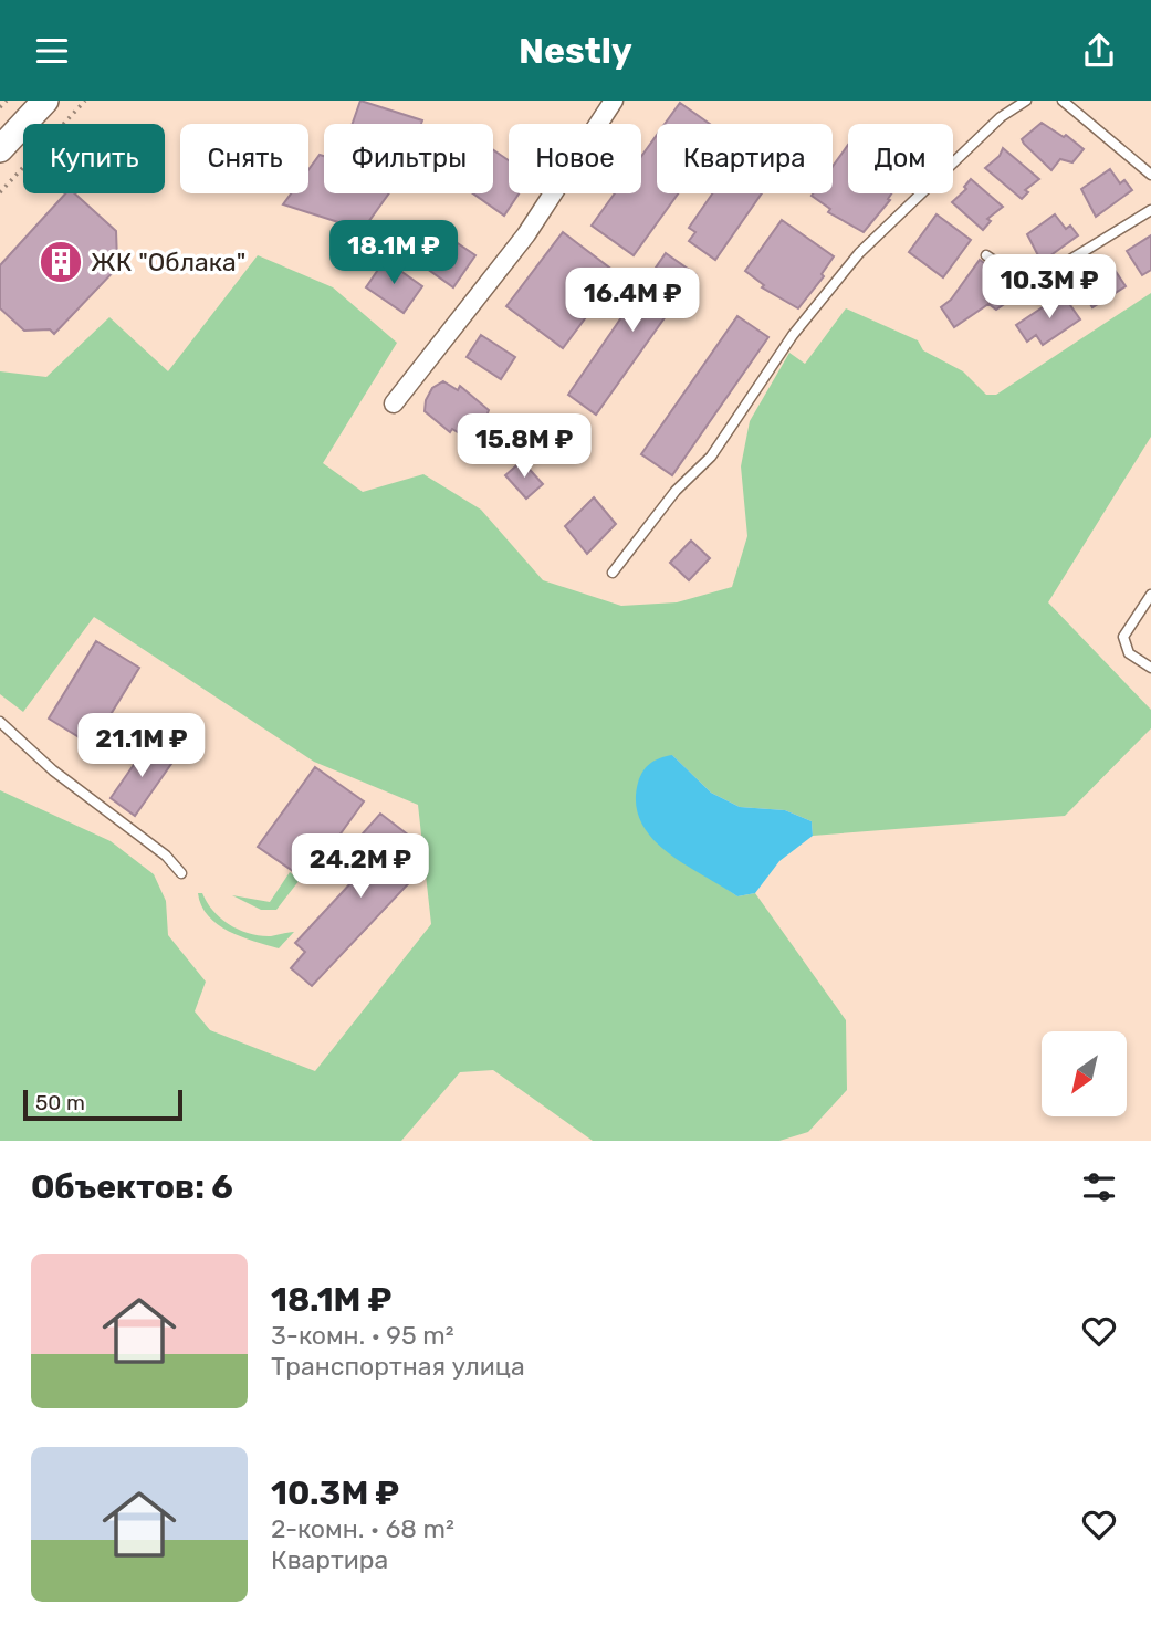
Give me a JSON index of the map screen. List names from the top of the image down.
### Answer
{
  "places": {
    "building": ["ЖК \"Облака\""]
  },
  "scale_bar": "50 m",
  "north": "bottom left",
  "page": {
    "header": "Nestly",
    "chip": [
      "Купить",
      "Снять",
      "Фильтры",
      "Новое",
      "Квартира",
      "Дом"
    ],
    "price": [
      "18.1M ₽",
      "10.3M ₽",
      "16.4M ₽",
      "15.8M ₽",
      "21.1M ₽",
      "24.2M ₽"
    ],
    "scale": "50 m",
    "heading": "Объектов: 6",
    "list": [
      {
        "name": "18.1M ₽",
        "note": "3-комн. · 95 m² · Транспортная улица"
      },
      {
        "name": "10.3M ₽",
        "note": "2-комн. · 68 m² · Квартира"
      }
    ]
  }
}
